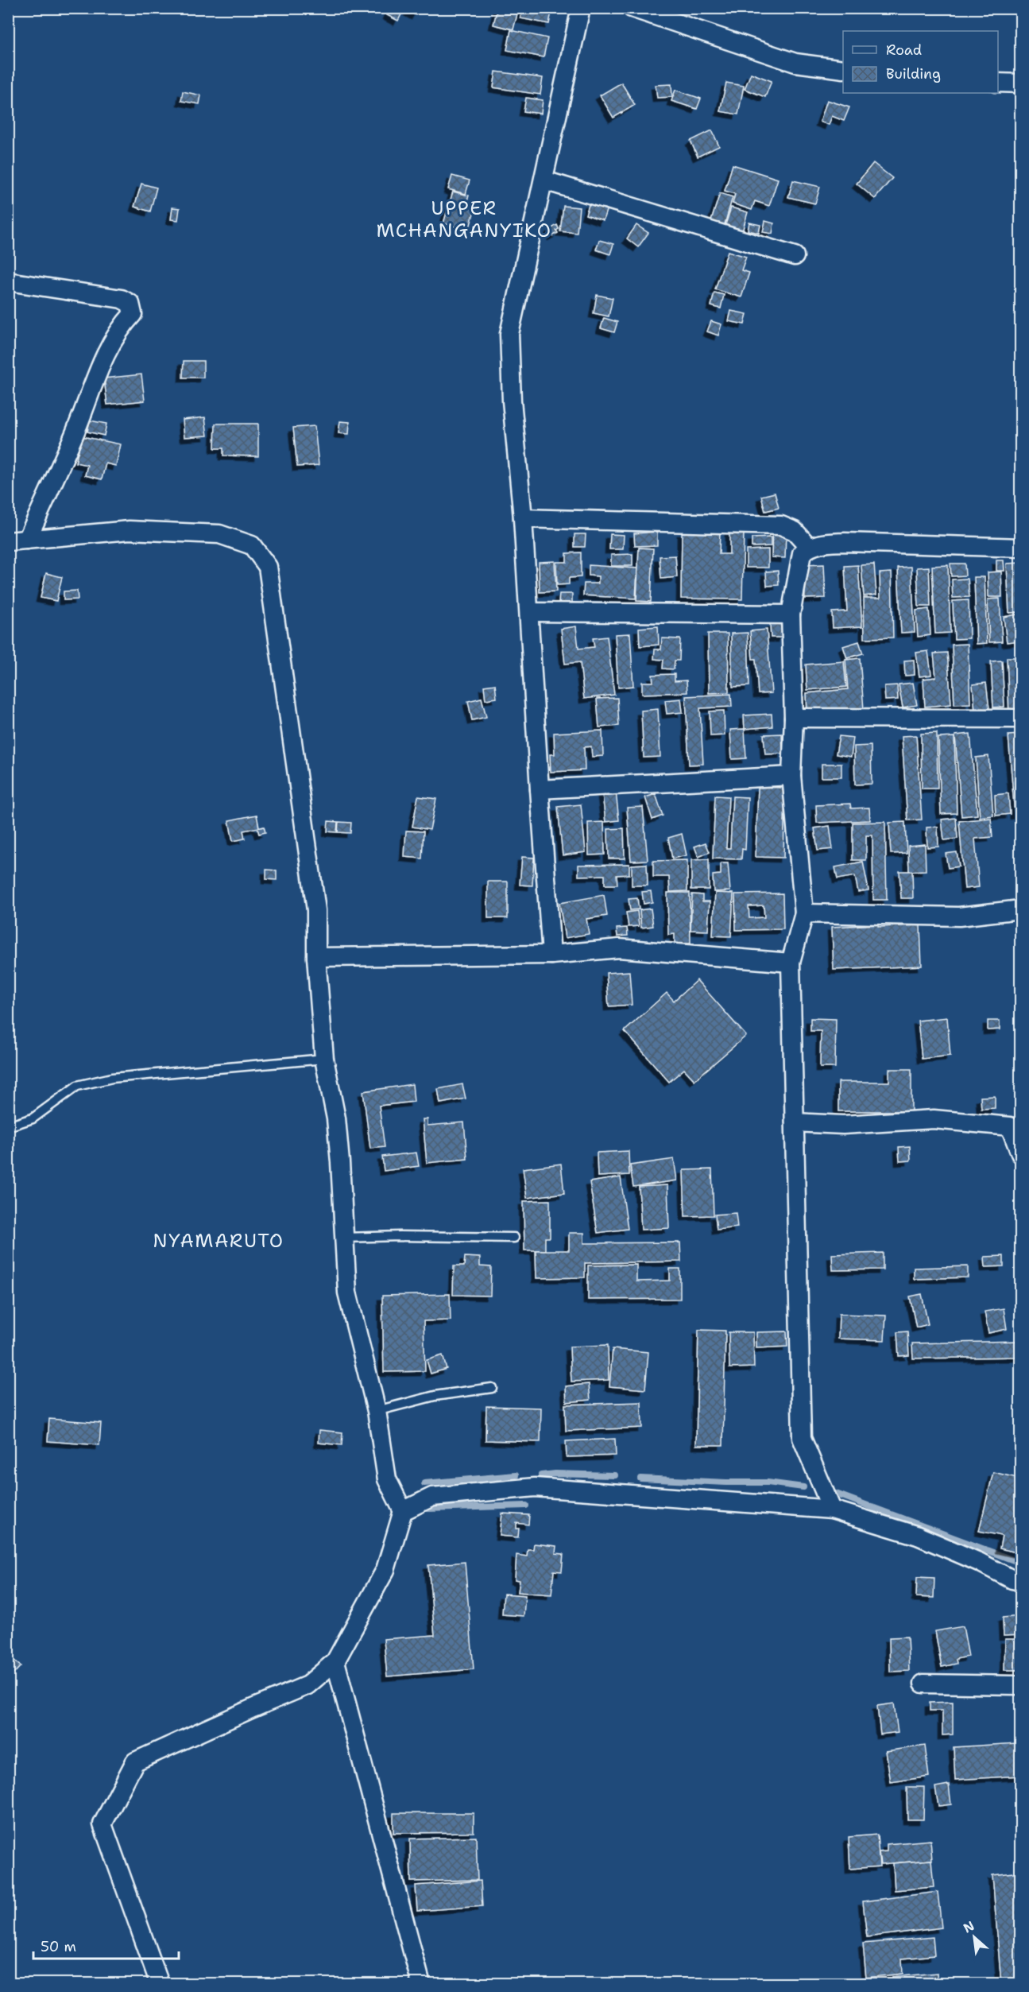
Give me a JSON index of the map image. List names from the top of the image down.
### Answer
{
  "districts": ["UPPER MCHANGANYIKO", "NYAMARUTO"],
  "legend": ["Road", "Building"],
  "scale_bar": "50 m",
  "north": "top left"
}
